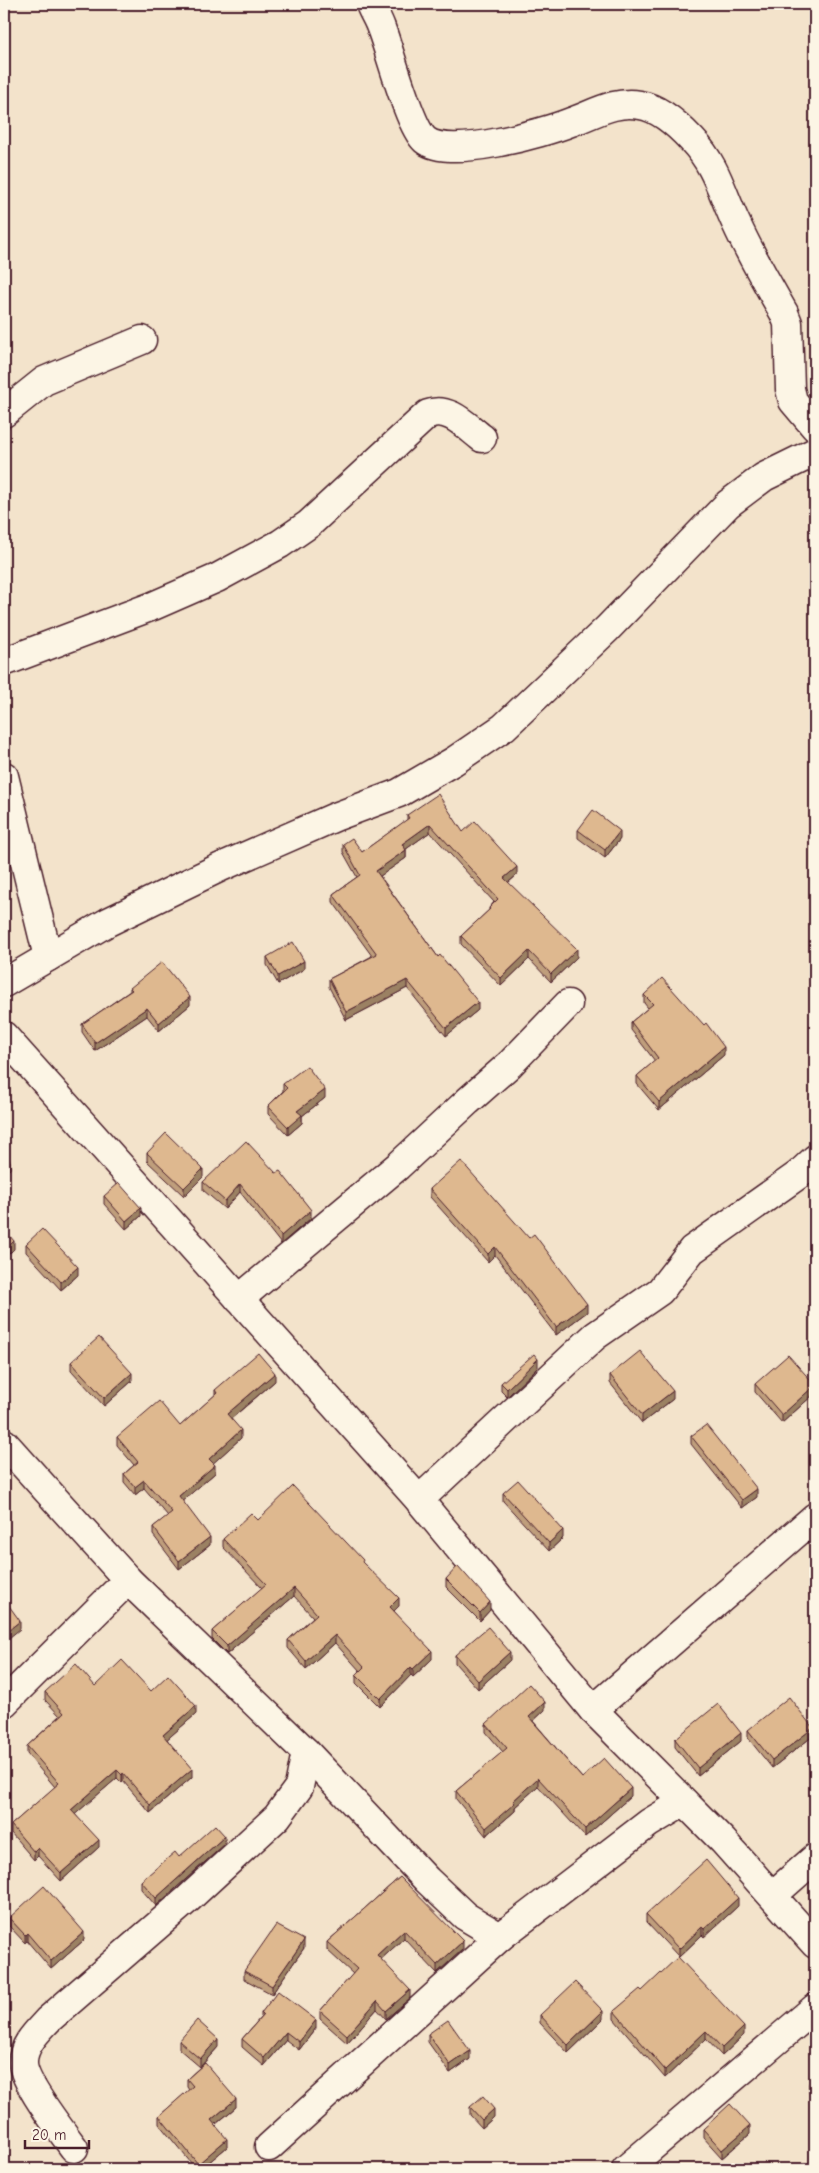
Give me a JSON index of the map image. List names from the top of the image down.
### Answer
{
  "scale_bar": "20 m"
}
